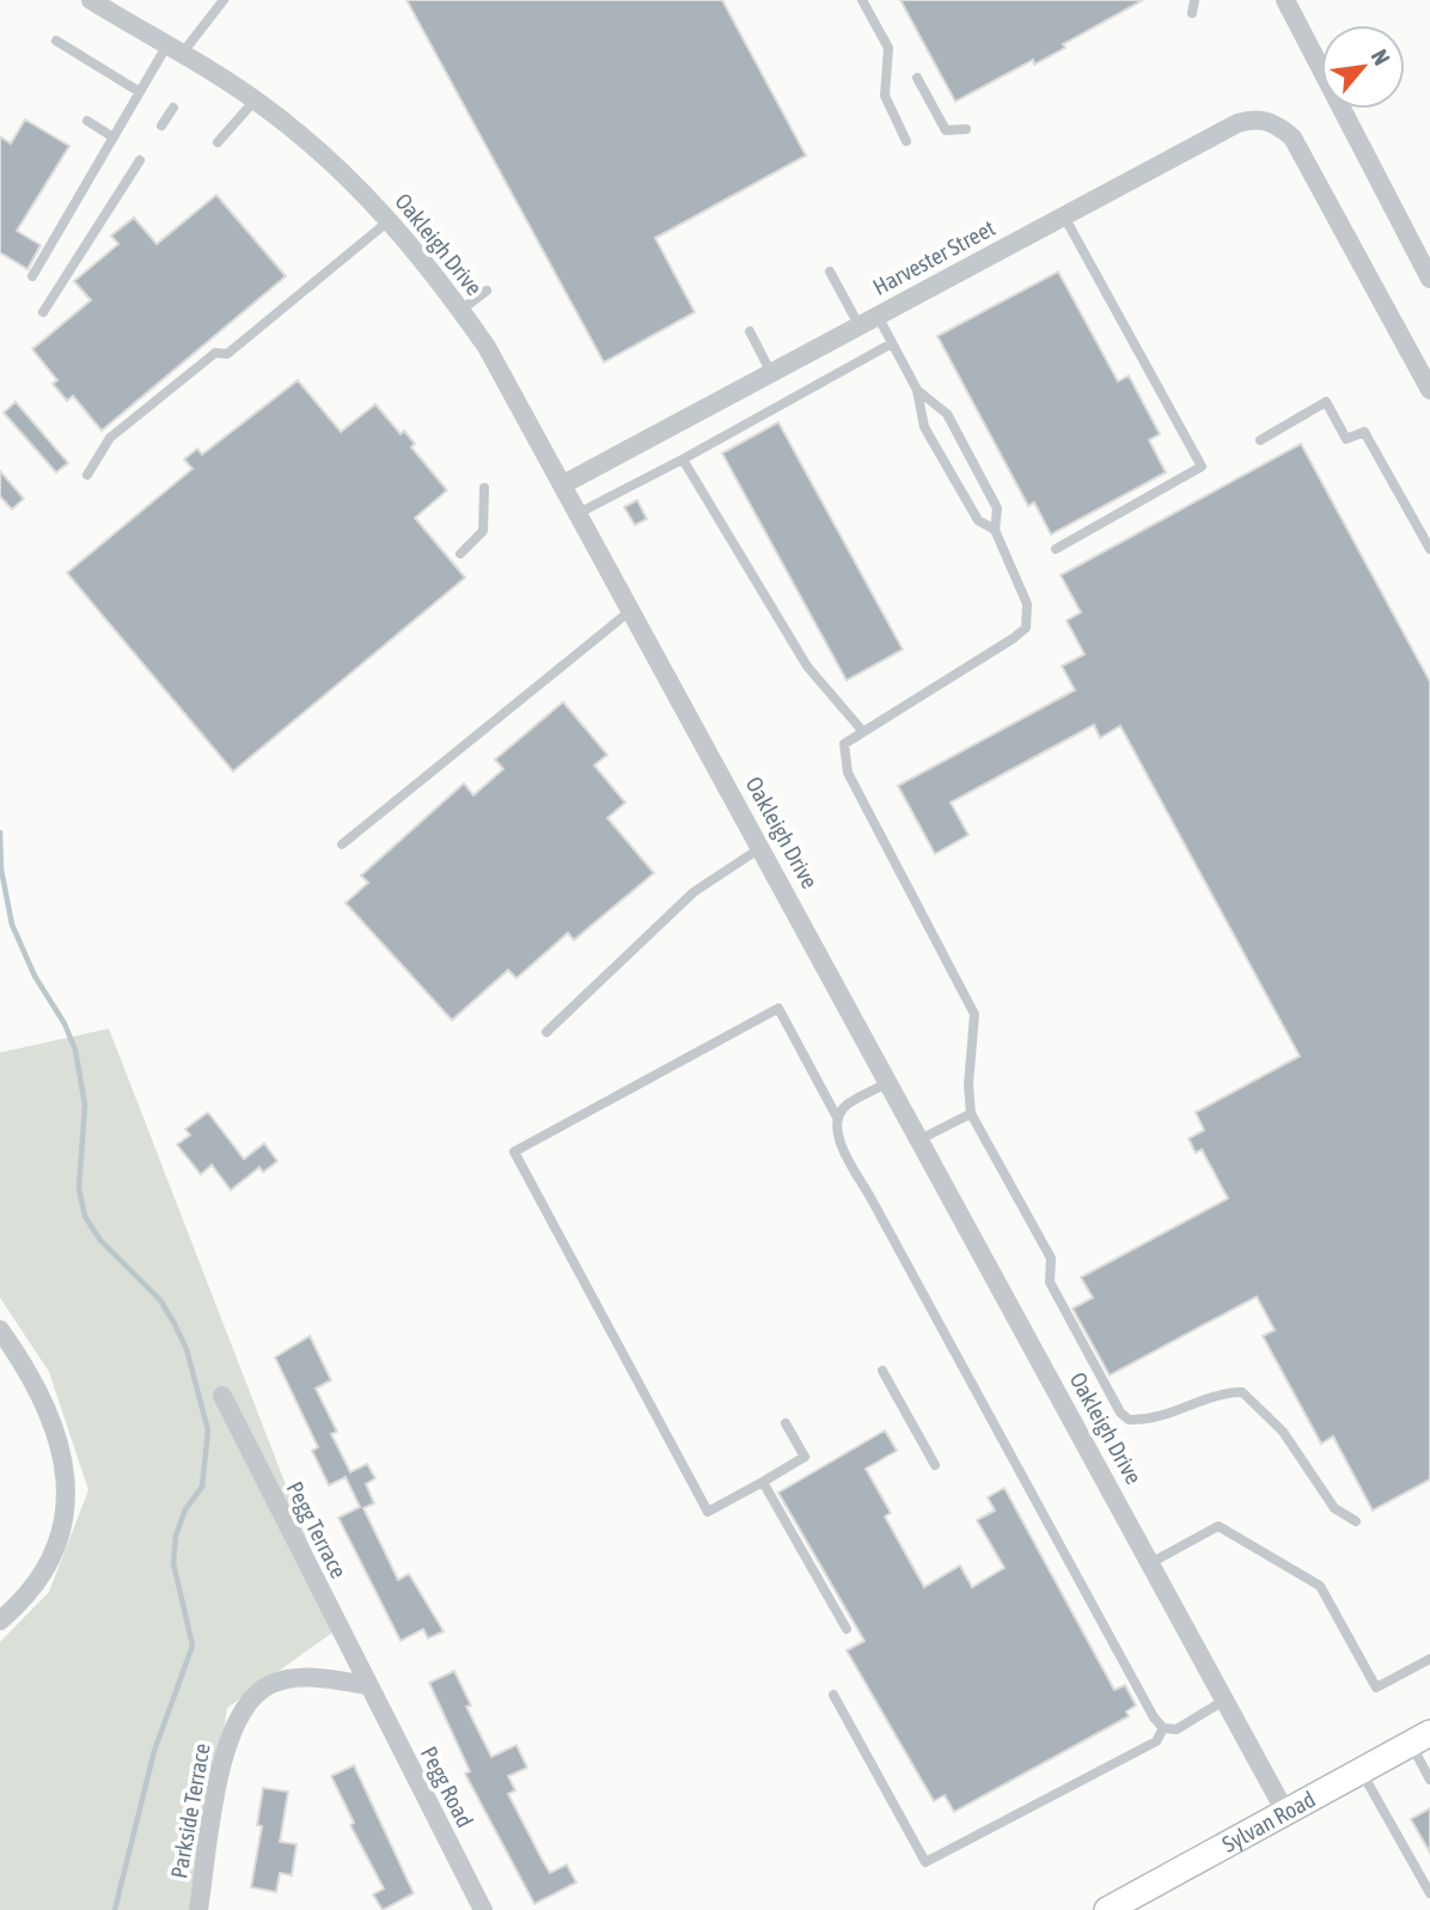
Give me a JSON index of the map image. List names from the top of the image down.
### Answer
{
  "streets": {
    "main road": ["Sylvan Road"],
    "street": [
      "Oakleigh Drive",
      "Harvester Street",
      "Pegg Terrace",
      "Pegg Road",
      "Parkside Terrace"
    ]
  },
  "crossings": [
    ["Oakleigh Drive", "Harvester Street"],
    ["Oakleigh Drive", "Sylvan Road"],
    ["Pegg Terrace", "Pegg Road"],
    ["Pegg Terrace", "Parkside Terrace"],
    ["Pegg Road", "Parkside Terrace"]
  ],
  "north": "top right"
}
